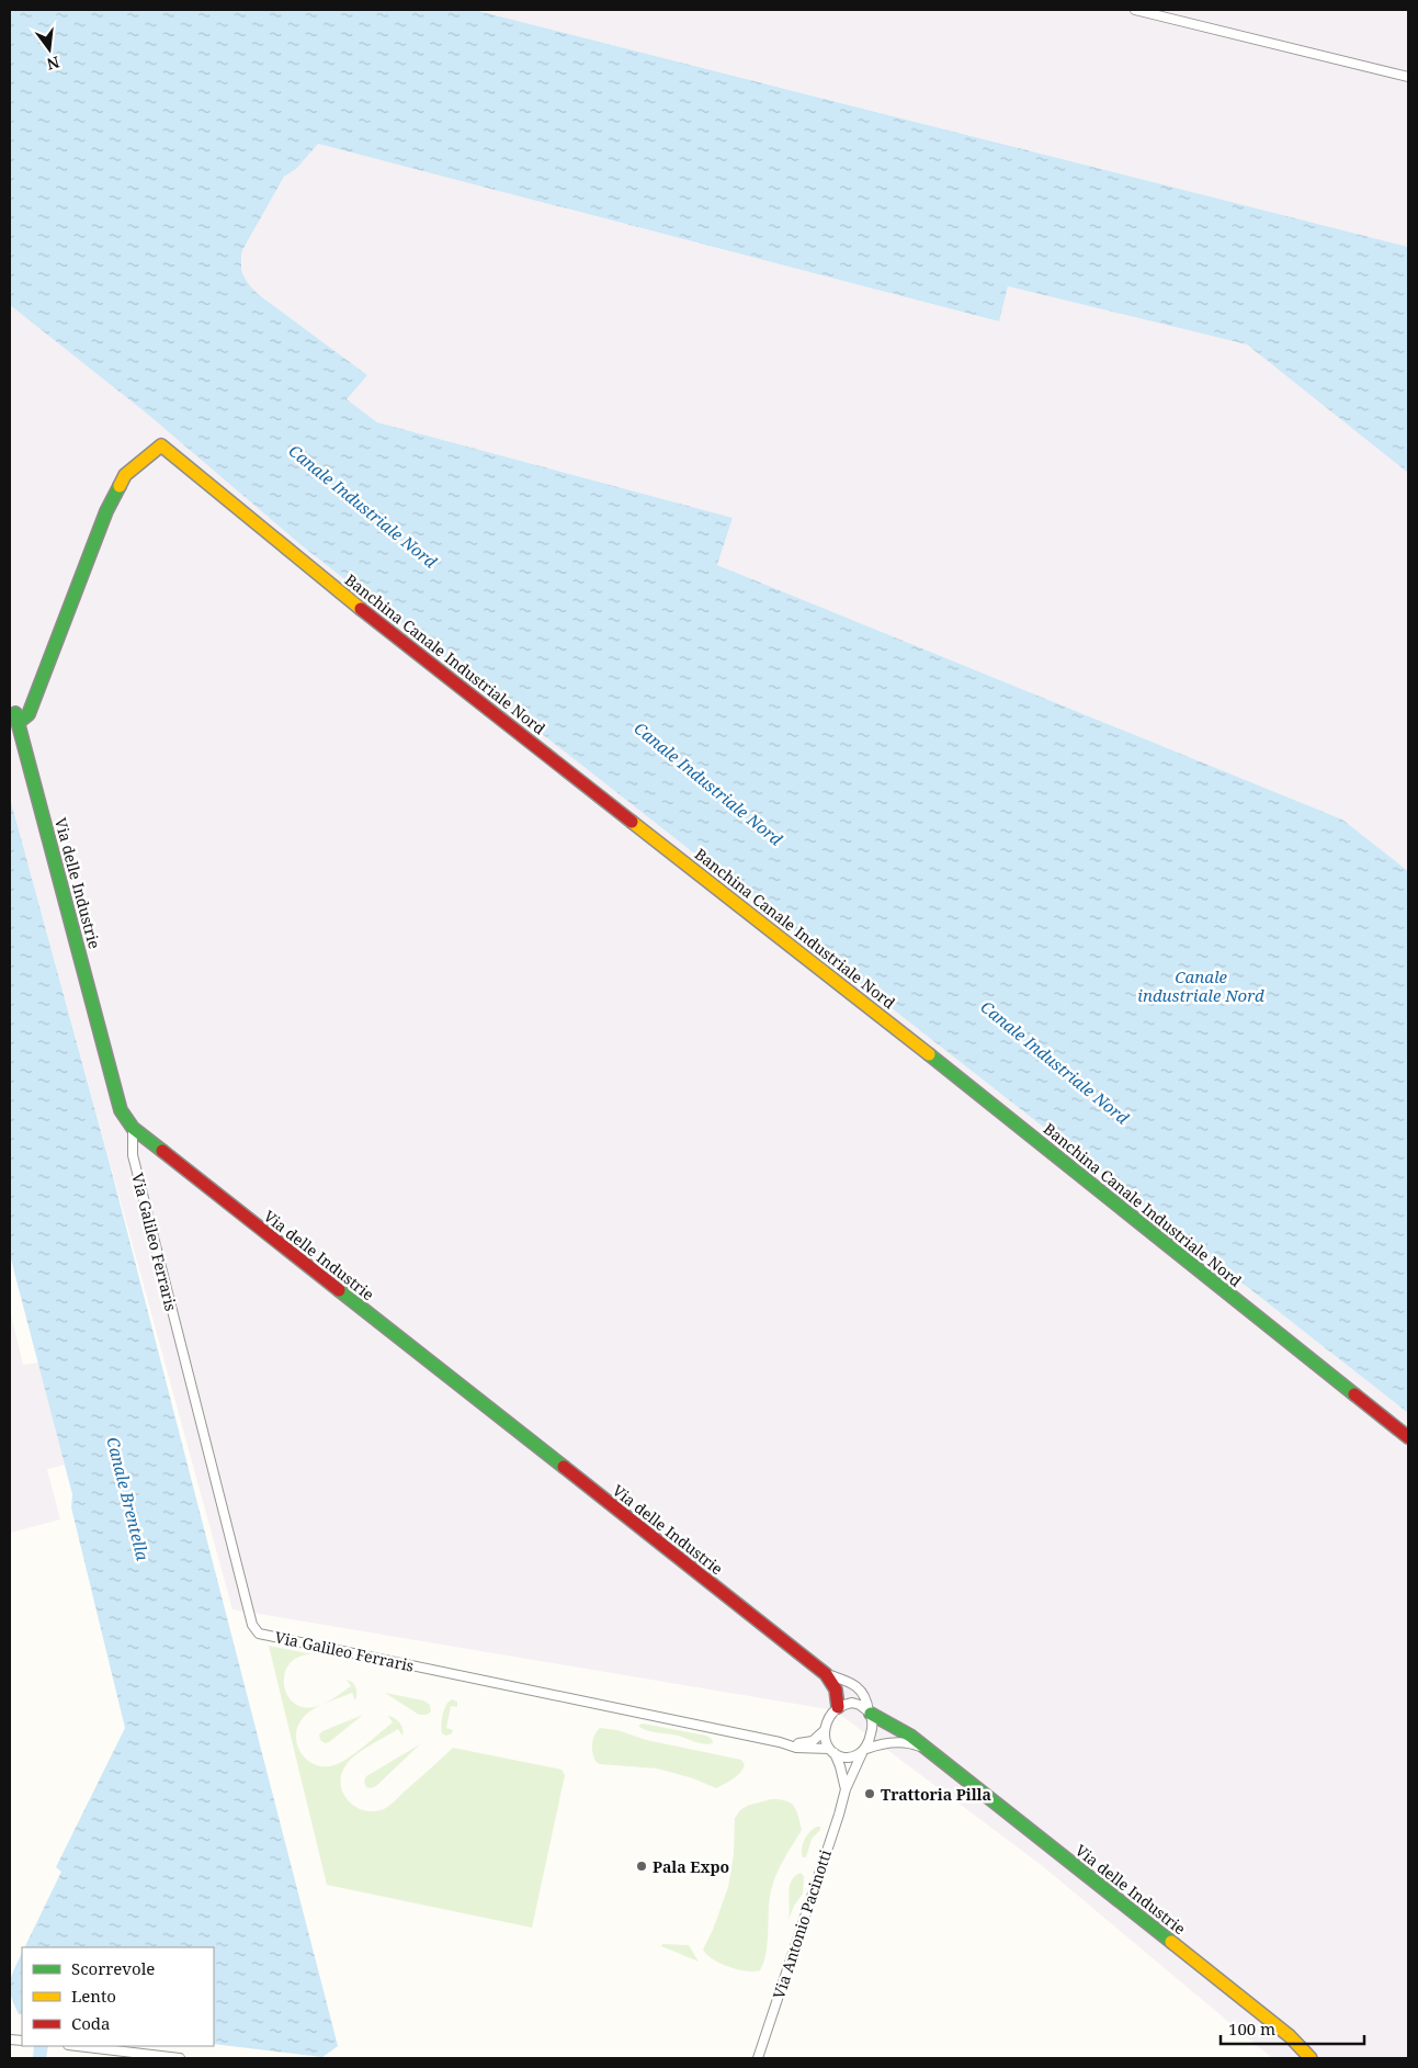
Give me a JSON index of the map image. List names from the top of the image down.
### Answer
{
  "streets": {
    "street": [
      "Banchina Canale Industriale Nord",
      "Via delle Industrie",
      "Via Galileo Ferraris",
      "Via Antonio Pacinotti"
    ]
  },
  "crossings": [
    ["Banchina Canale Industriale Nord", "Via delle Industrie"],
    ["Via delle Industrie", "Via Galileo Ferraris"],
    ["Via delle Industrie", "Via Antonio Pacinotti"],
    ["Via Galileo Ferraris", "Via Antonio Pacinotti"]
  ],
  "water": ["Canale Industriale Nord", "Canale industriale Nord", "Canale Brentella"],
  "places": ["Trattoria Pilla", "Pala Expo"],
  "legend": ["Scorrevole", "Lento", "Coda"],
  "scale_bar": "100 m",
  "north": "bottom"
}
